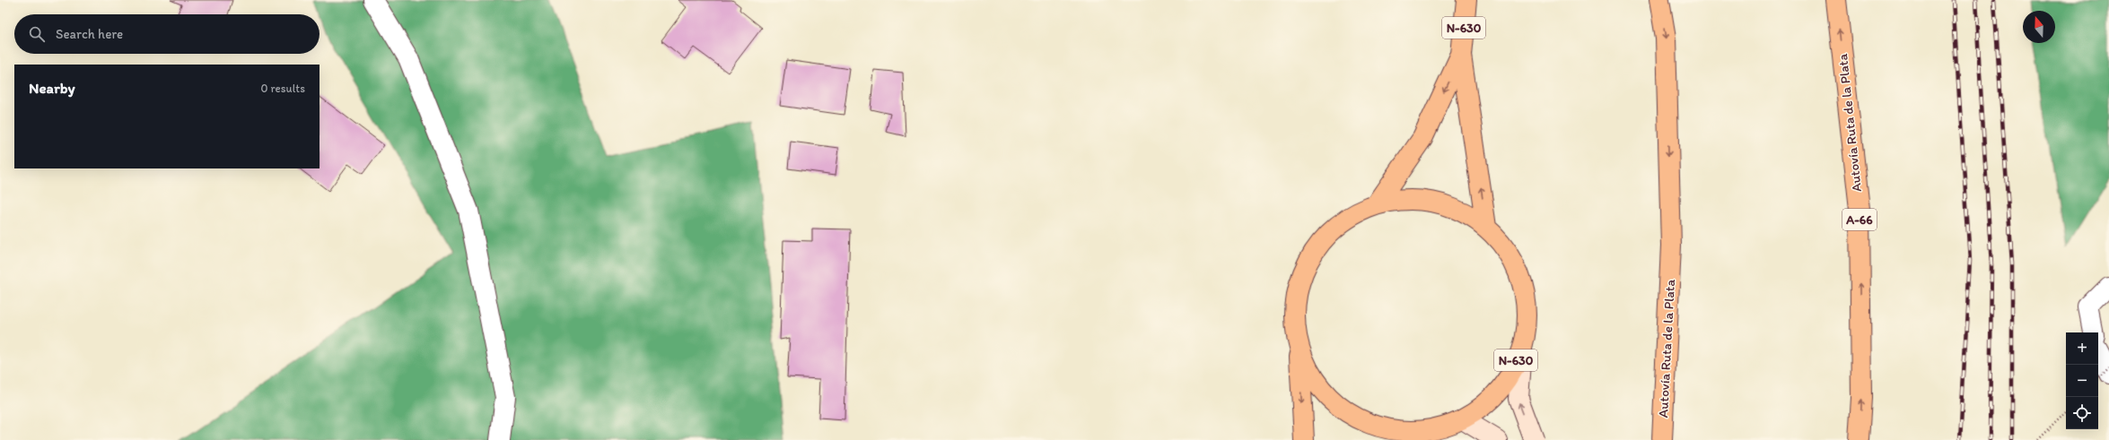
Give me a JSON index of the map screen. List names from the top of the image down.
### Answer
{
  "streets": {
    "highway": ["N-630", "Autovía Ruta de la Plata", "A-66"]
  },
  "north": "top",
  "page": {
    "search": "Search here",
    "heading": ["Nearby", "0 results"],
    "map_buttons": ["+", "−"]
  }
}
